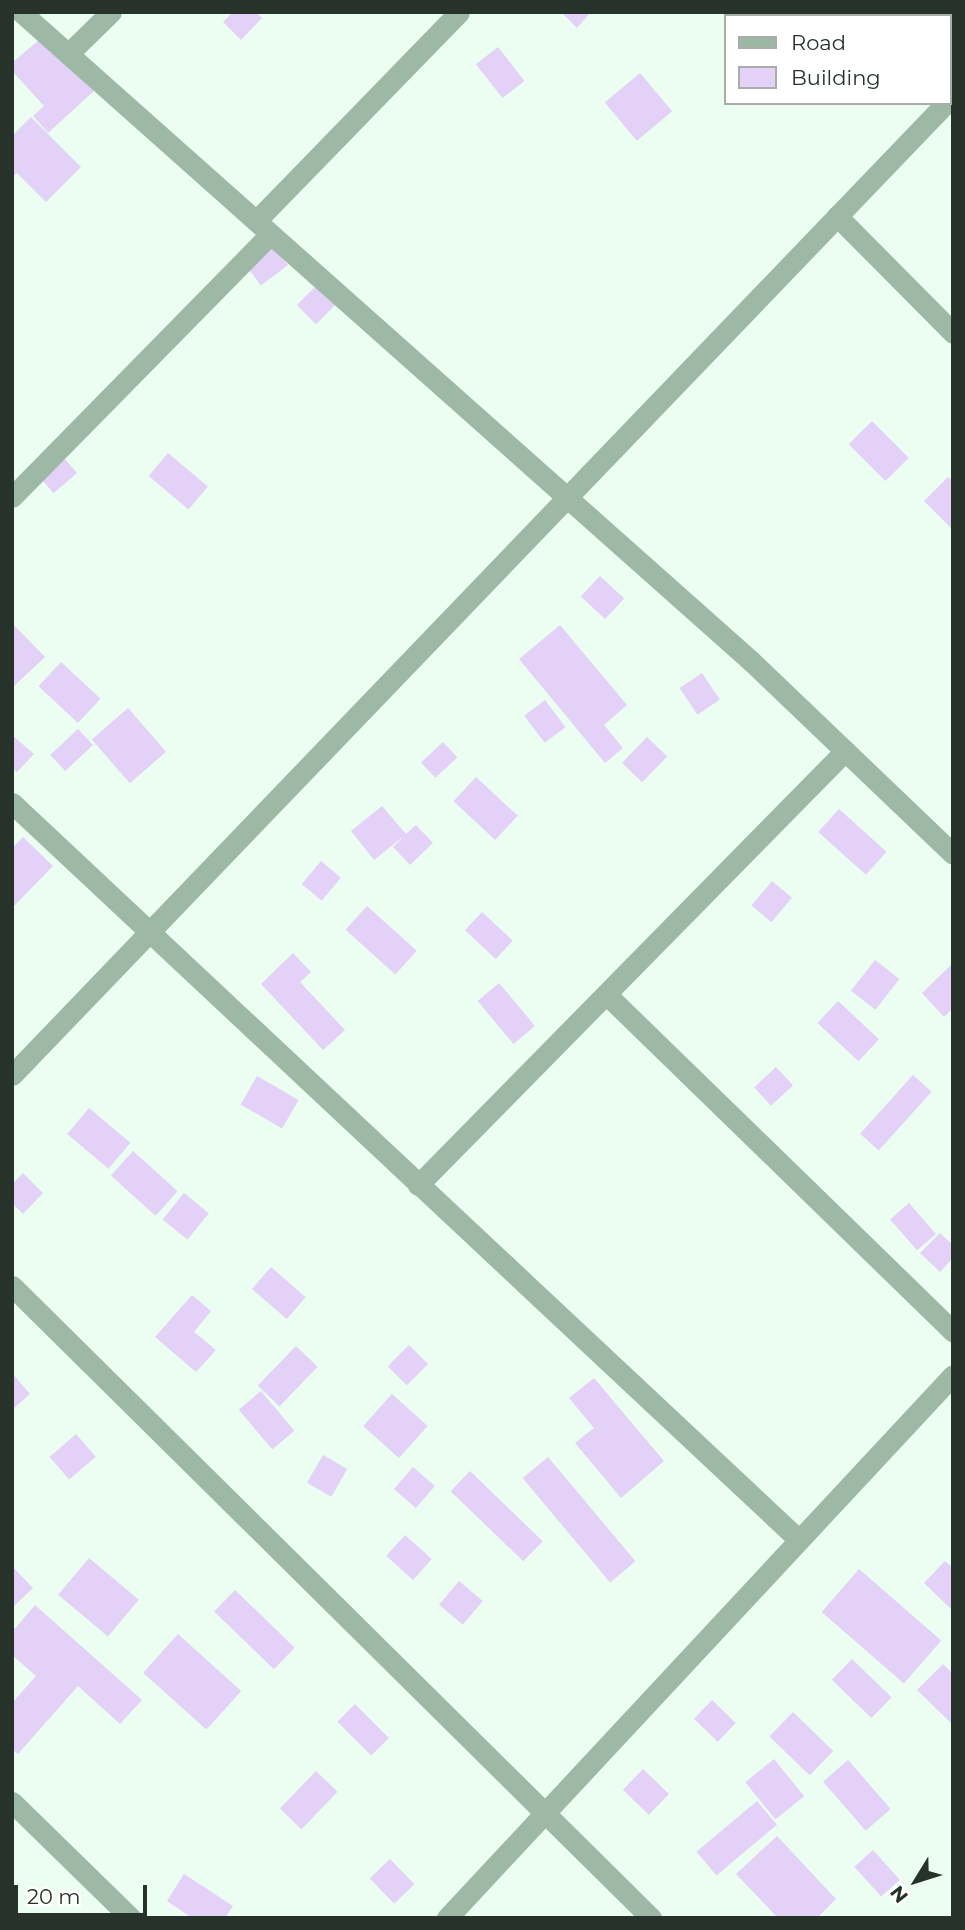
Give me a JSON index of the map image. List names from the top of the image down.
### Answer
{
  "legend": ["Road", "Building"],
  "scale_bar": "20 m",
  "north": "bottom left"
}
